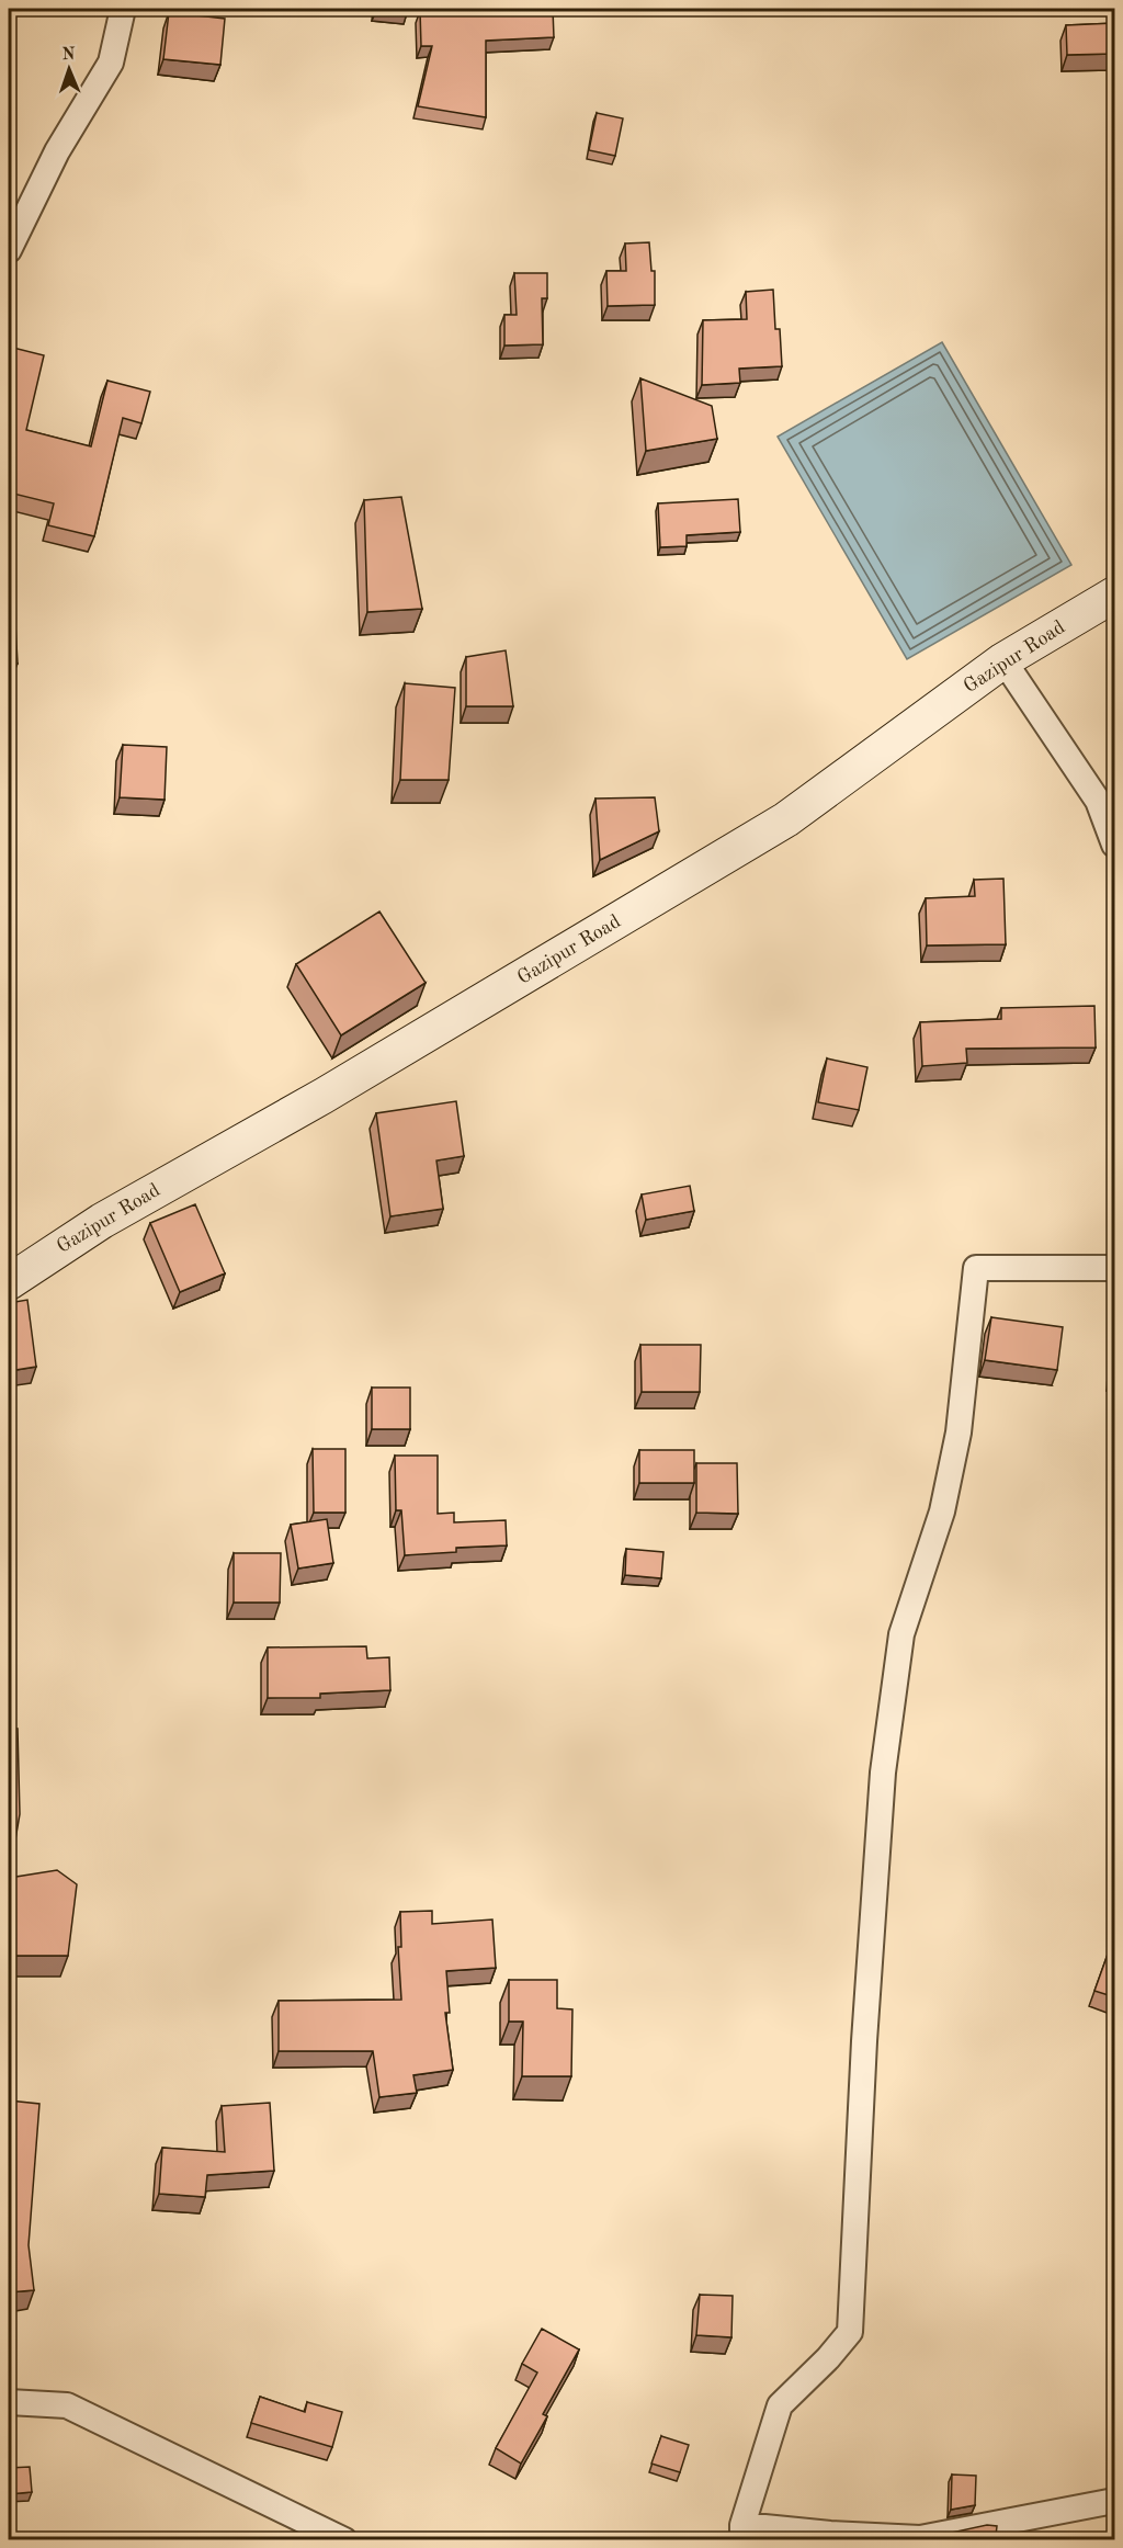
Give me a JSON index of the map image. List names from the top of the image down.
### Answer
{
  "streets": {
    "street": ["Gazipur Road"]
  },
  "north": "top"
}
